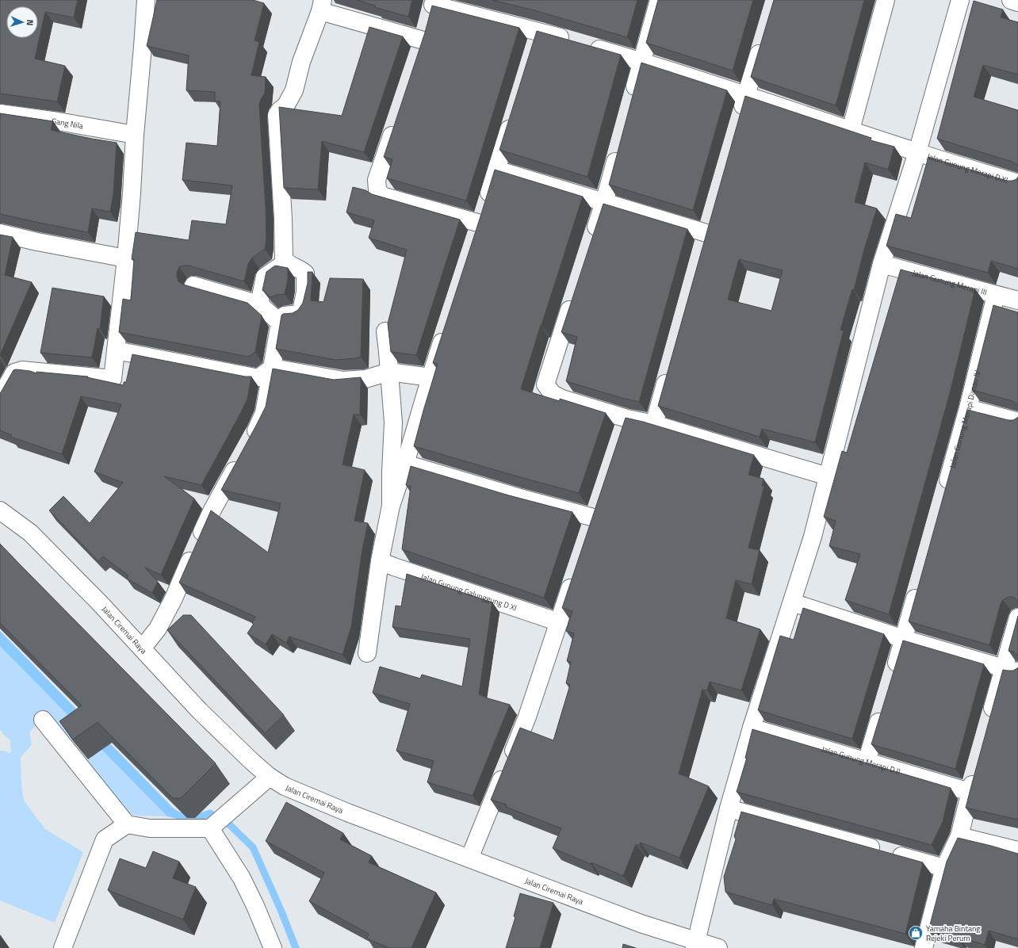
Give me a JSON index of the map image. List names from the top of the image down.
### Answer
{
  "streets": {
    "street": [
      "Gang Nila",
      "Jalan Gunung Merapi D.XI",
      "Jalan Gunung Merapi III",
      "Jalan Gunung Merapi Danau IV",
      "Jalan Gunung Galunggung D XI",
      "Jalan Ciremai Raya",
      "Jalan Gunung Merapi D.II"
    ]
  },
  "crossings": [
    ["Jalan Gunung Merapi III", "Jalan Gunung Merapi Danau IV"]
  ],
  "places": {
    "shop": ["Yamaha Bintang Rejeki Perum"]
  },
  "north": "right"
}
